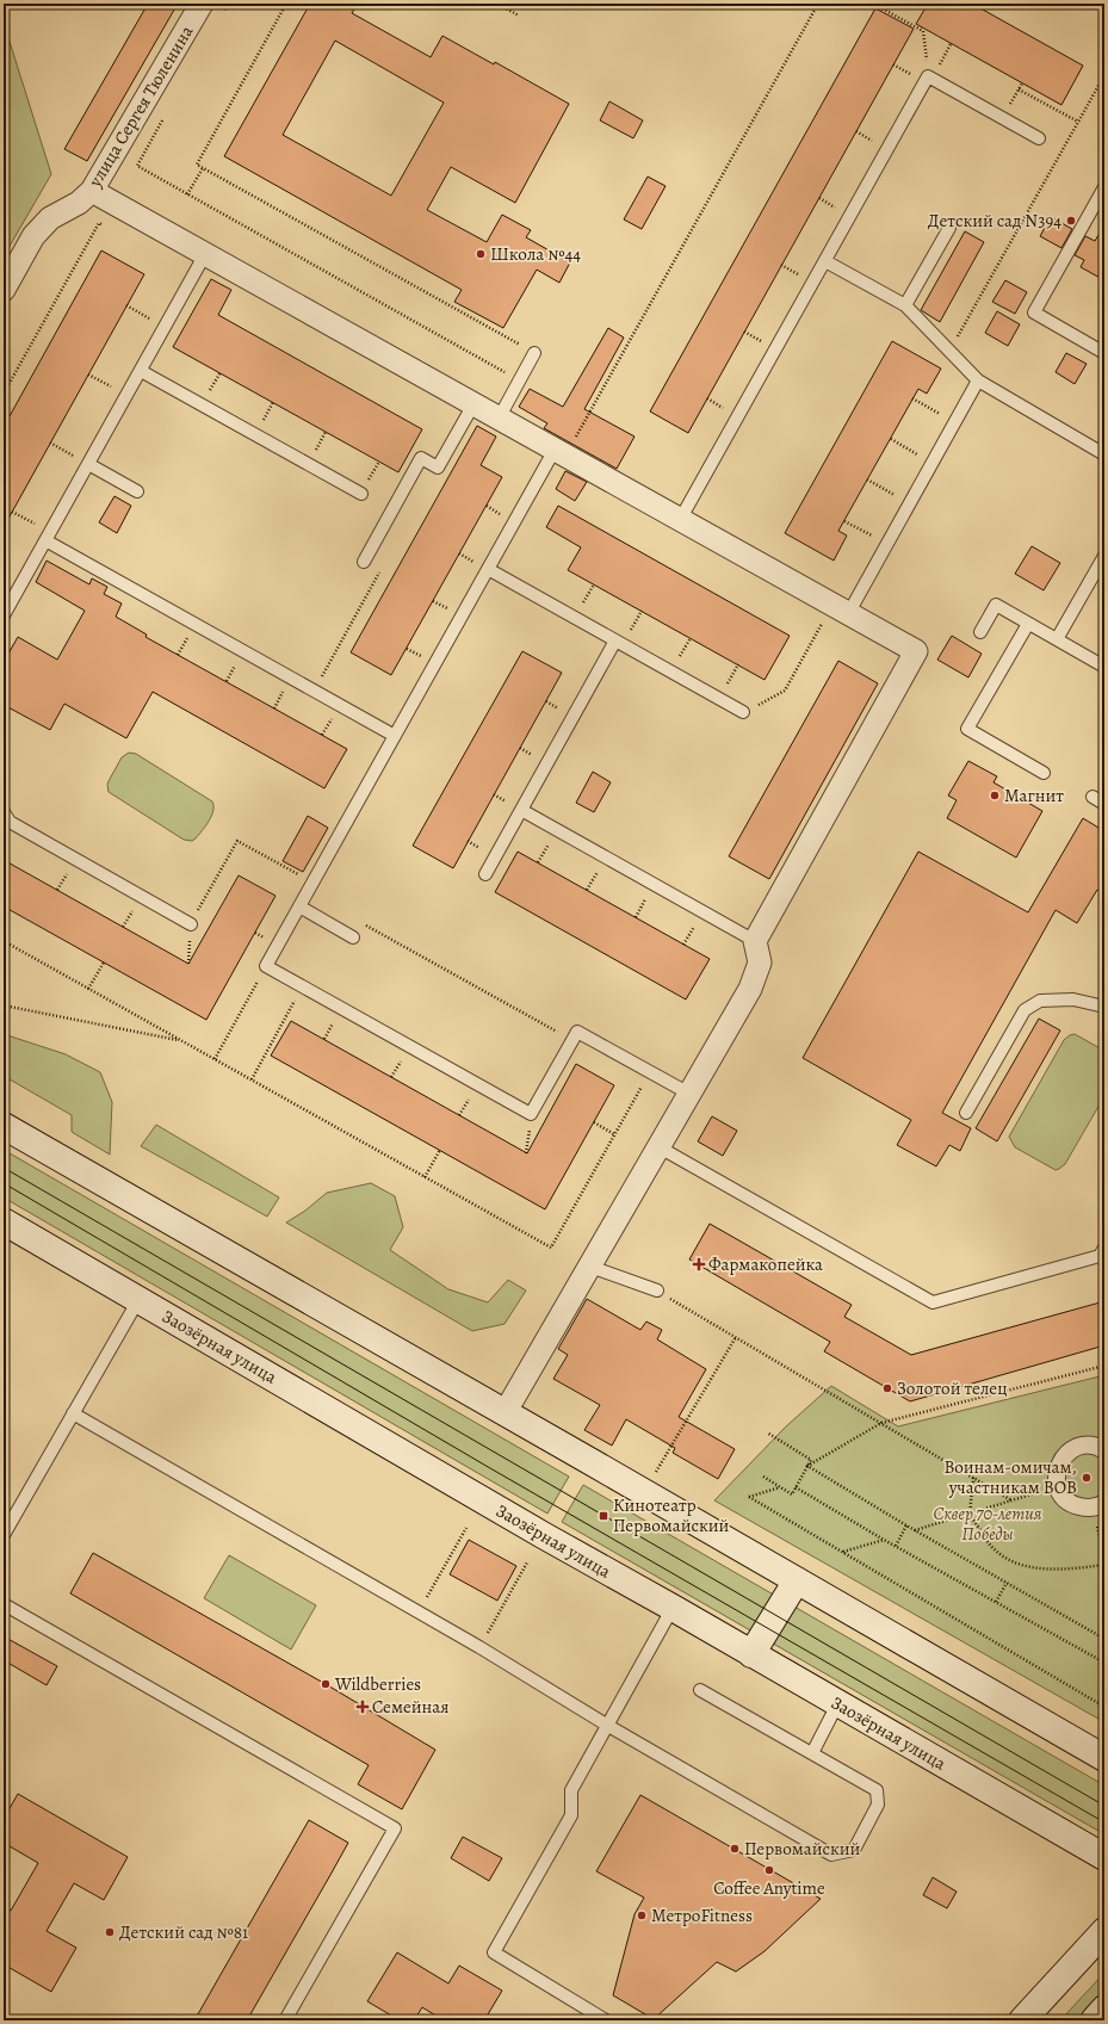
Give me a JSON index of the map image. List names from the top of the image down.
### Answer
{
  "streets": {
    "main road": ["Заозёрная улица"],
    "street": ["улица Сергея Тюленина"]
  },
  "parks": ["Сквер 70-летия Победы"],
  "places": {
    "other": [
      "Детский сад N394",
      "Школа №44",
      "Магнит",
      "Золотой телец",
      "Воинам-омичам, участникам ВОВ",
      "Wildberries",
      "Первомайский",
      "Coffee Anytime",
      "МетроFitness",
      "Детский сад №81"
    ],
    "health": ["Фармакопейка", "Семейная"],
    "transit": ["Кинотеатр Первомайский"]
  }
}
